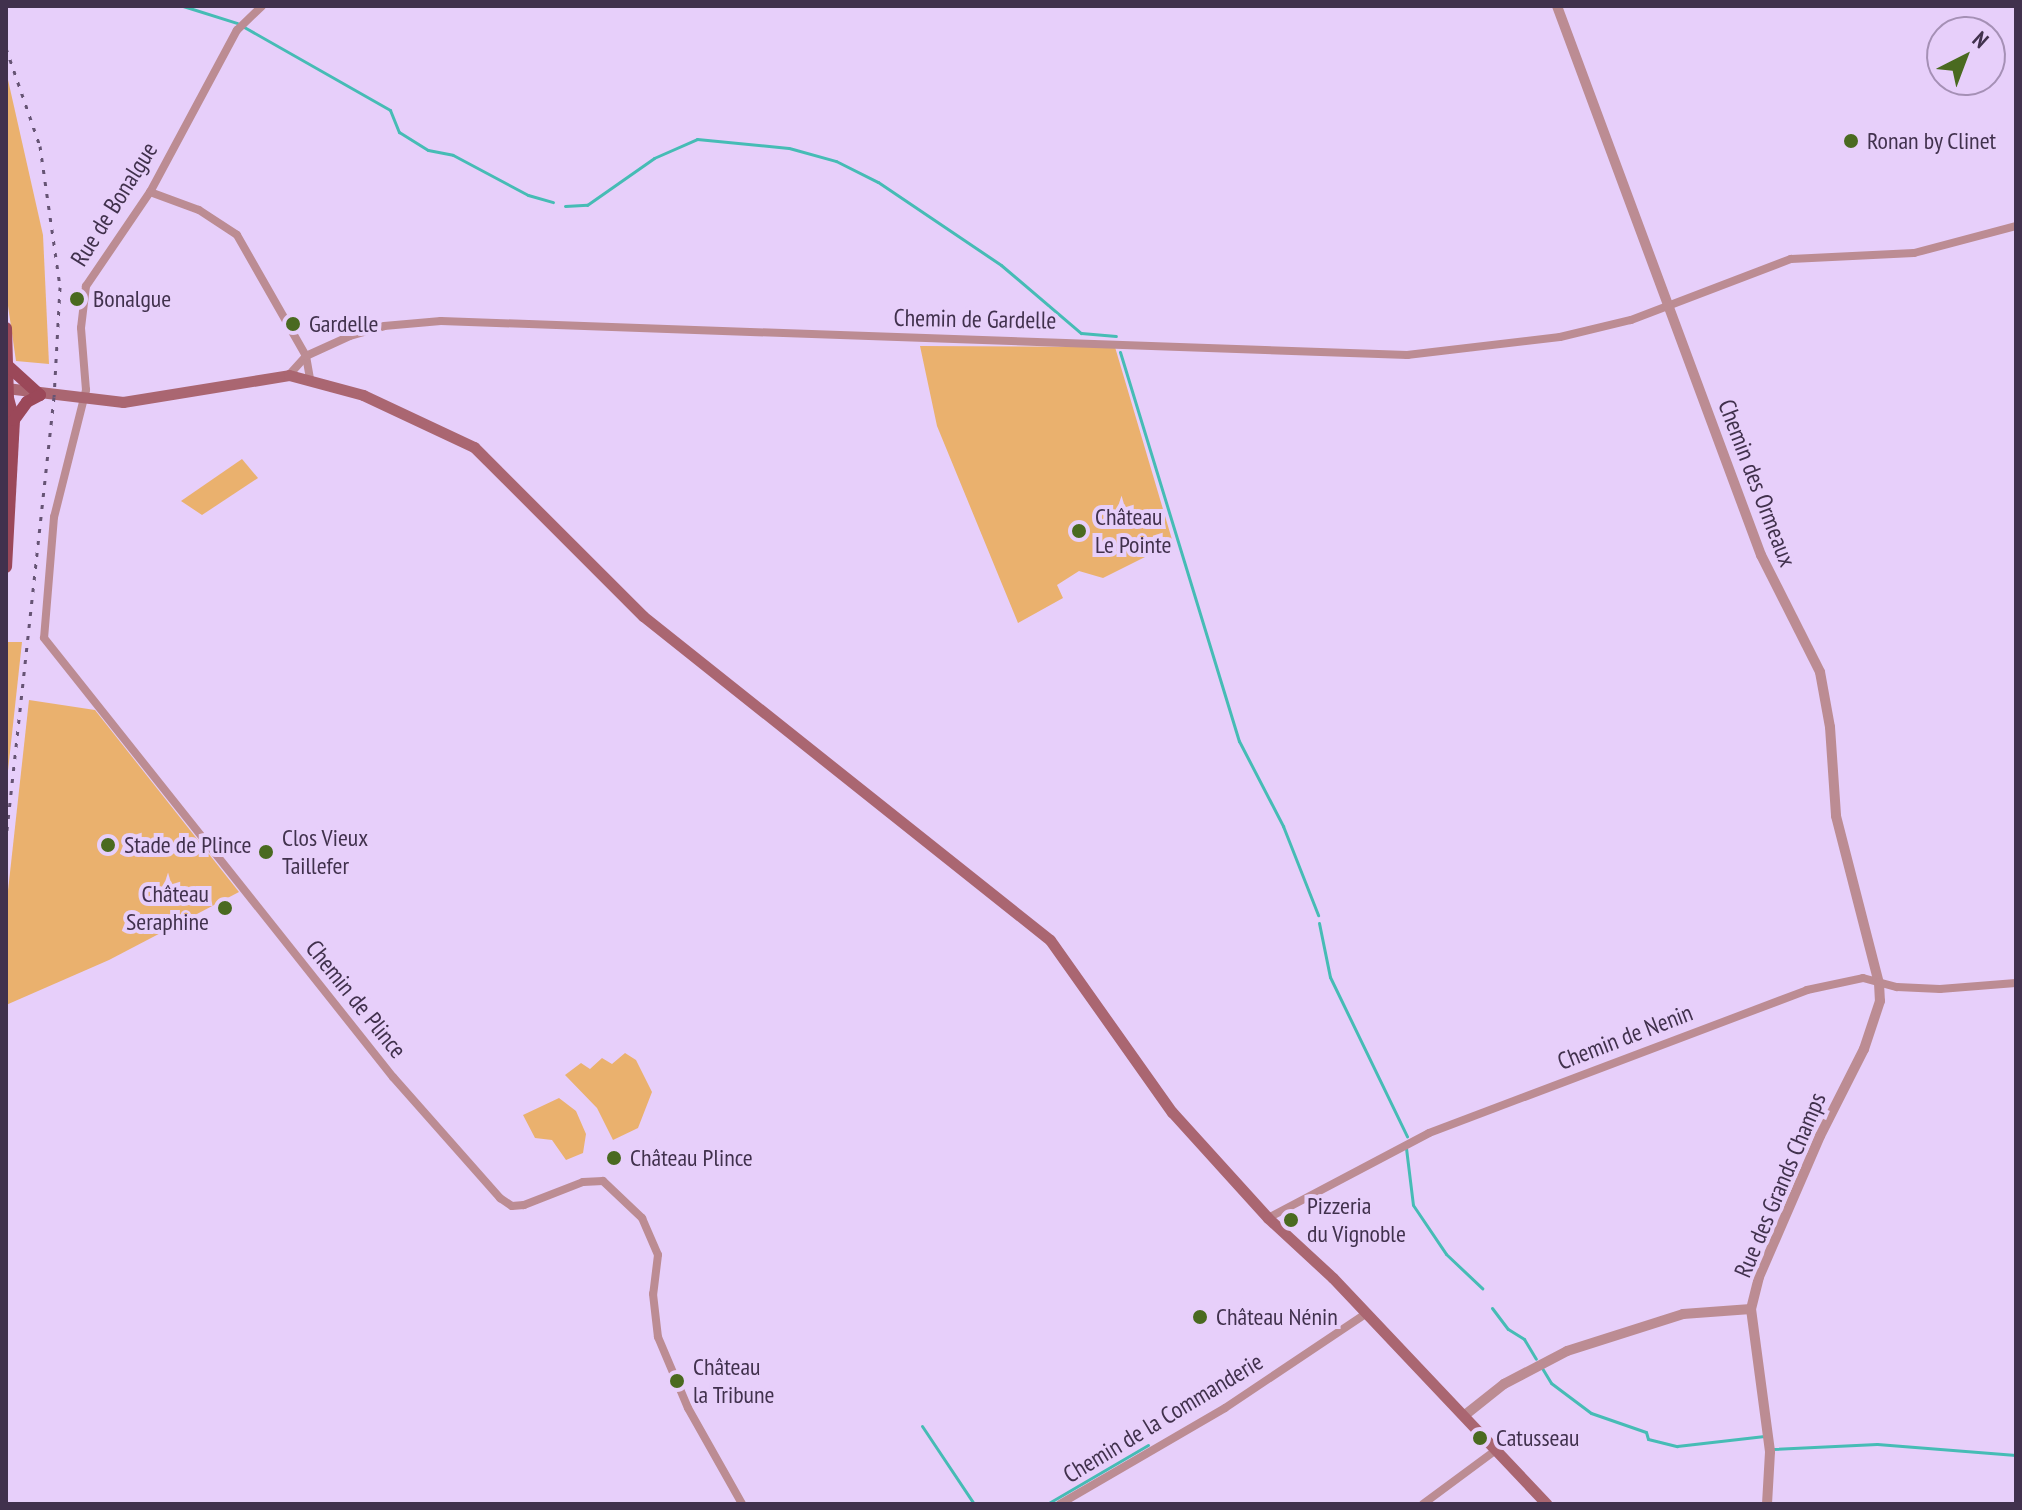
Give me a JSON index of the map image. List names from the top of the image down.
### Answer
{
  "streets": {
    "street": [
      "Rue de Bonalgue",
      "Chemin de Gardelle",
      "Chemin des Ormeaux",
      "Chemin de Plince",
      "Chemin de Nenin",
      "Rue des Grands Champs",
      "Chemin de la Commanderie"
    ]
  },
  "crossings": [
    ["Rue de Bonalgue", "Chemin de Plince"],
    ["Chemin de Gardelle", "Chemin des Ormeaux"],
    ["Chemin des Ormeaux", "Chemin de Nenin"],
    ["Chemin des Ormeaux", "Rue des Grands Champs"],
    ["Chemin de Nenin", "Rue des Grands Champs"]
  ],
  "places": [
    "Ronan by Clinet",
    "Bonalgue",
    "Gardelle",
    "Château Le Pointe",
    "Stade de Plince",
    "Clos Vieux Taillefer",
    "Château Seraphine",
    "Château Plince",
    "Pizzeria du Vignoble",
    "Château Nénin",
    "Château la Tribune",
    "Catusseau"
  ],
  "north": "top right"
}
